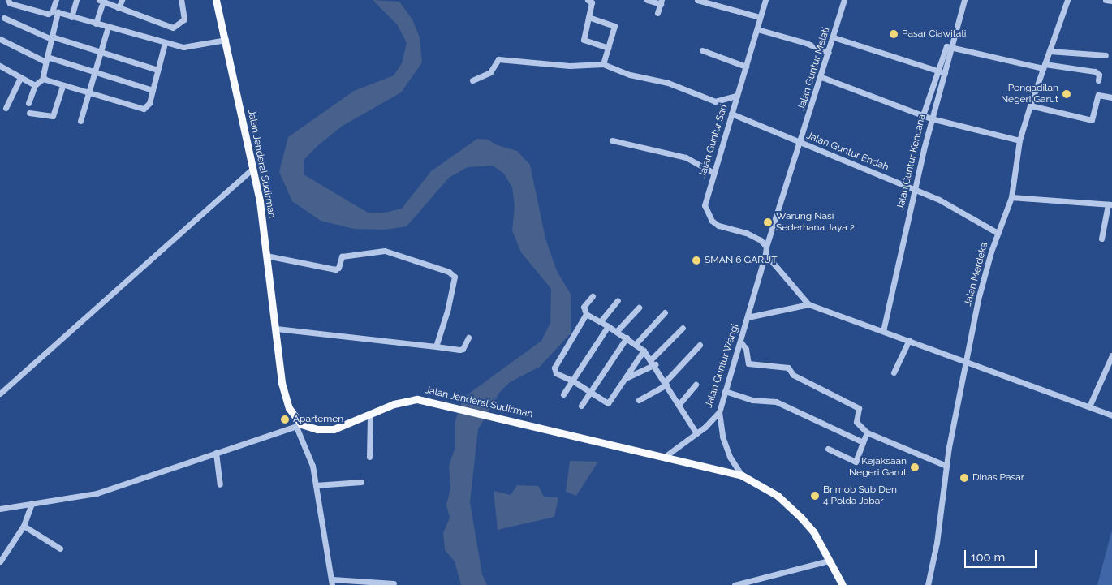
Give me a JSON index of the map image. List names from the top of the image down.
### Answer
{
  "streets": {
    "main road": ["Jalan Jenderal Sudirman"],
    "street": [
      "Jalan Guntur Melati",
      "Jalan Guntur Sari",
      "Jalan Guntur Endah",
      "Jalan Guntur Kencana",
      "Jalan Merdeka",
      "Jalan Guntur Wangi"
    ]
  },
  "crossings": [
    ["Jalan Guntur Melati", "Jalan Guntur Sari"],
    ["Jalan Guntur Melati", "Jalan Guntur Endah"],
    ["Jalan Guntur Sari", "Jalan Guntur Endah"],
    ["Jalan Guntur Endah", "Jalan Guntur Kencana"],
    ["Jalan Guntur Endah", "Jalan Merdeka"],
    ["Jalan Jenderal Sudirman", "Jalan Guntur Wangi"]
  ],
  "places": [
    "Pasar Ciawitali",
    "Pengadilan Negeri Garut",
    "Warung Nasi Sederhana Jaya 2",
    "SMAN 6 GARUT",
    "Apartemen",
    "Kejaksaan Negeri Garut",
    "Dinas Pasar",
    "Brimob Sub Den 4 Polda Jabar"
  ],
  "scale_bar": "100 m"
}
